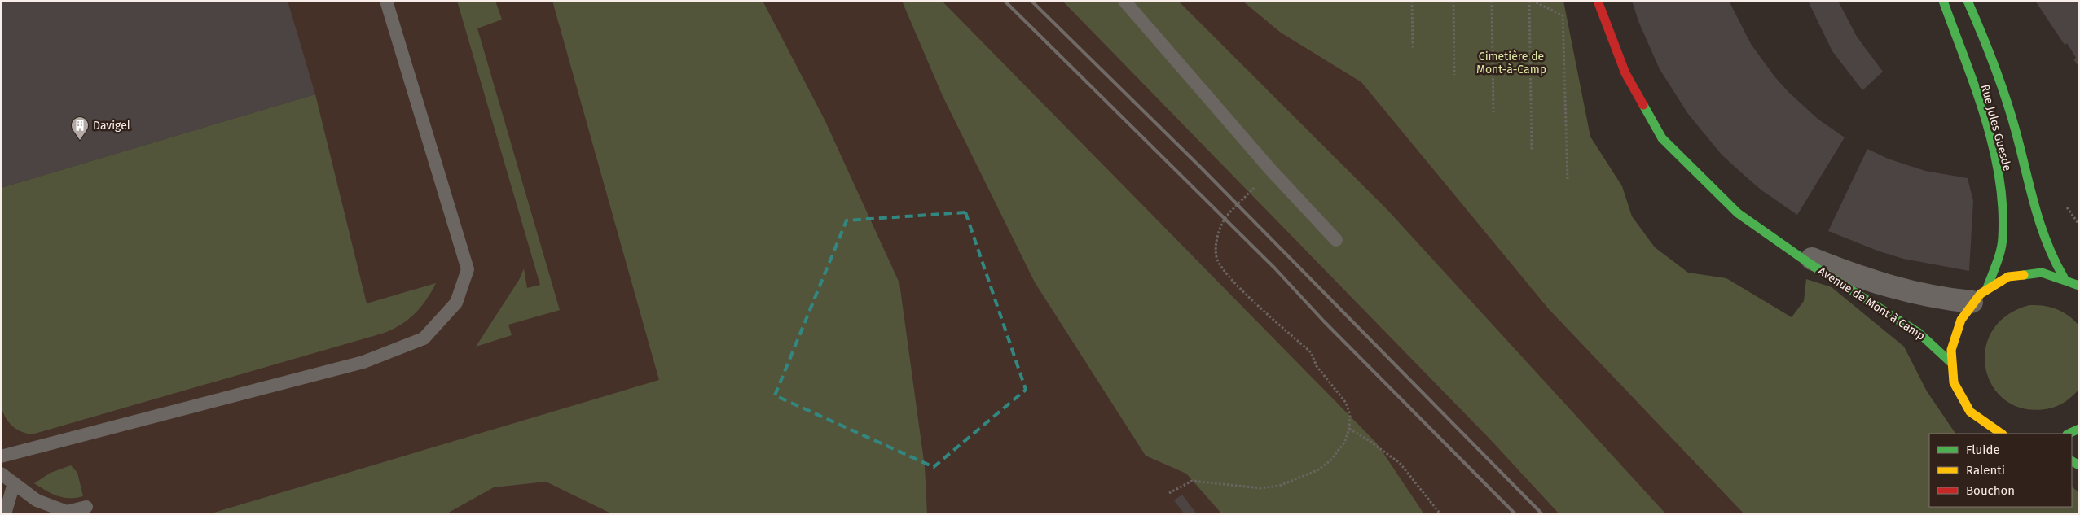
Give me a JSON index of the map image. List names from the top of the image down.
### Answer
{
  "streets": {
    "street": ["Rue Jules Guesde", "Avenue de Mont à Camp"]
  },
  "parks": ["Cimetière de Mont-à-Camp"],
  "places": {
    "building": ["Davigel"]
  },
  "legend": ["Fluide", "Ralenti", "Bouchon"]
}
